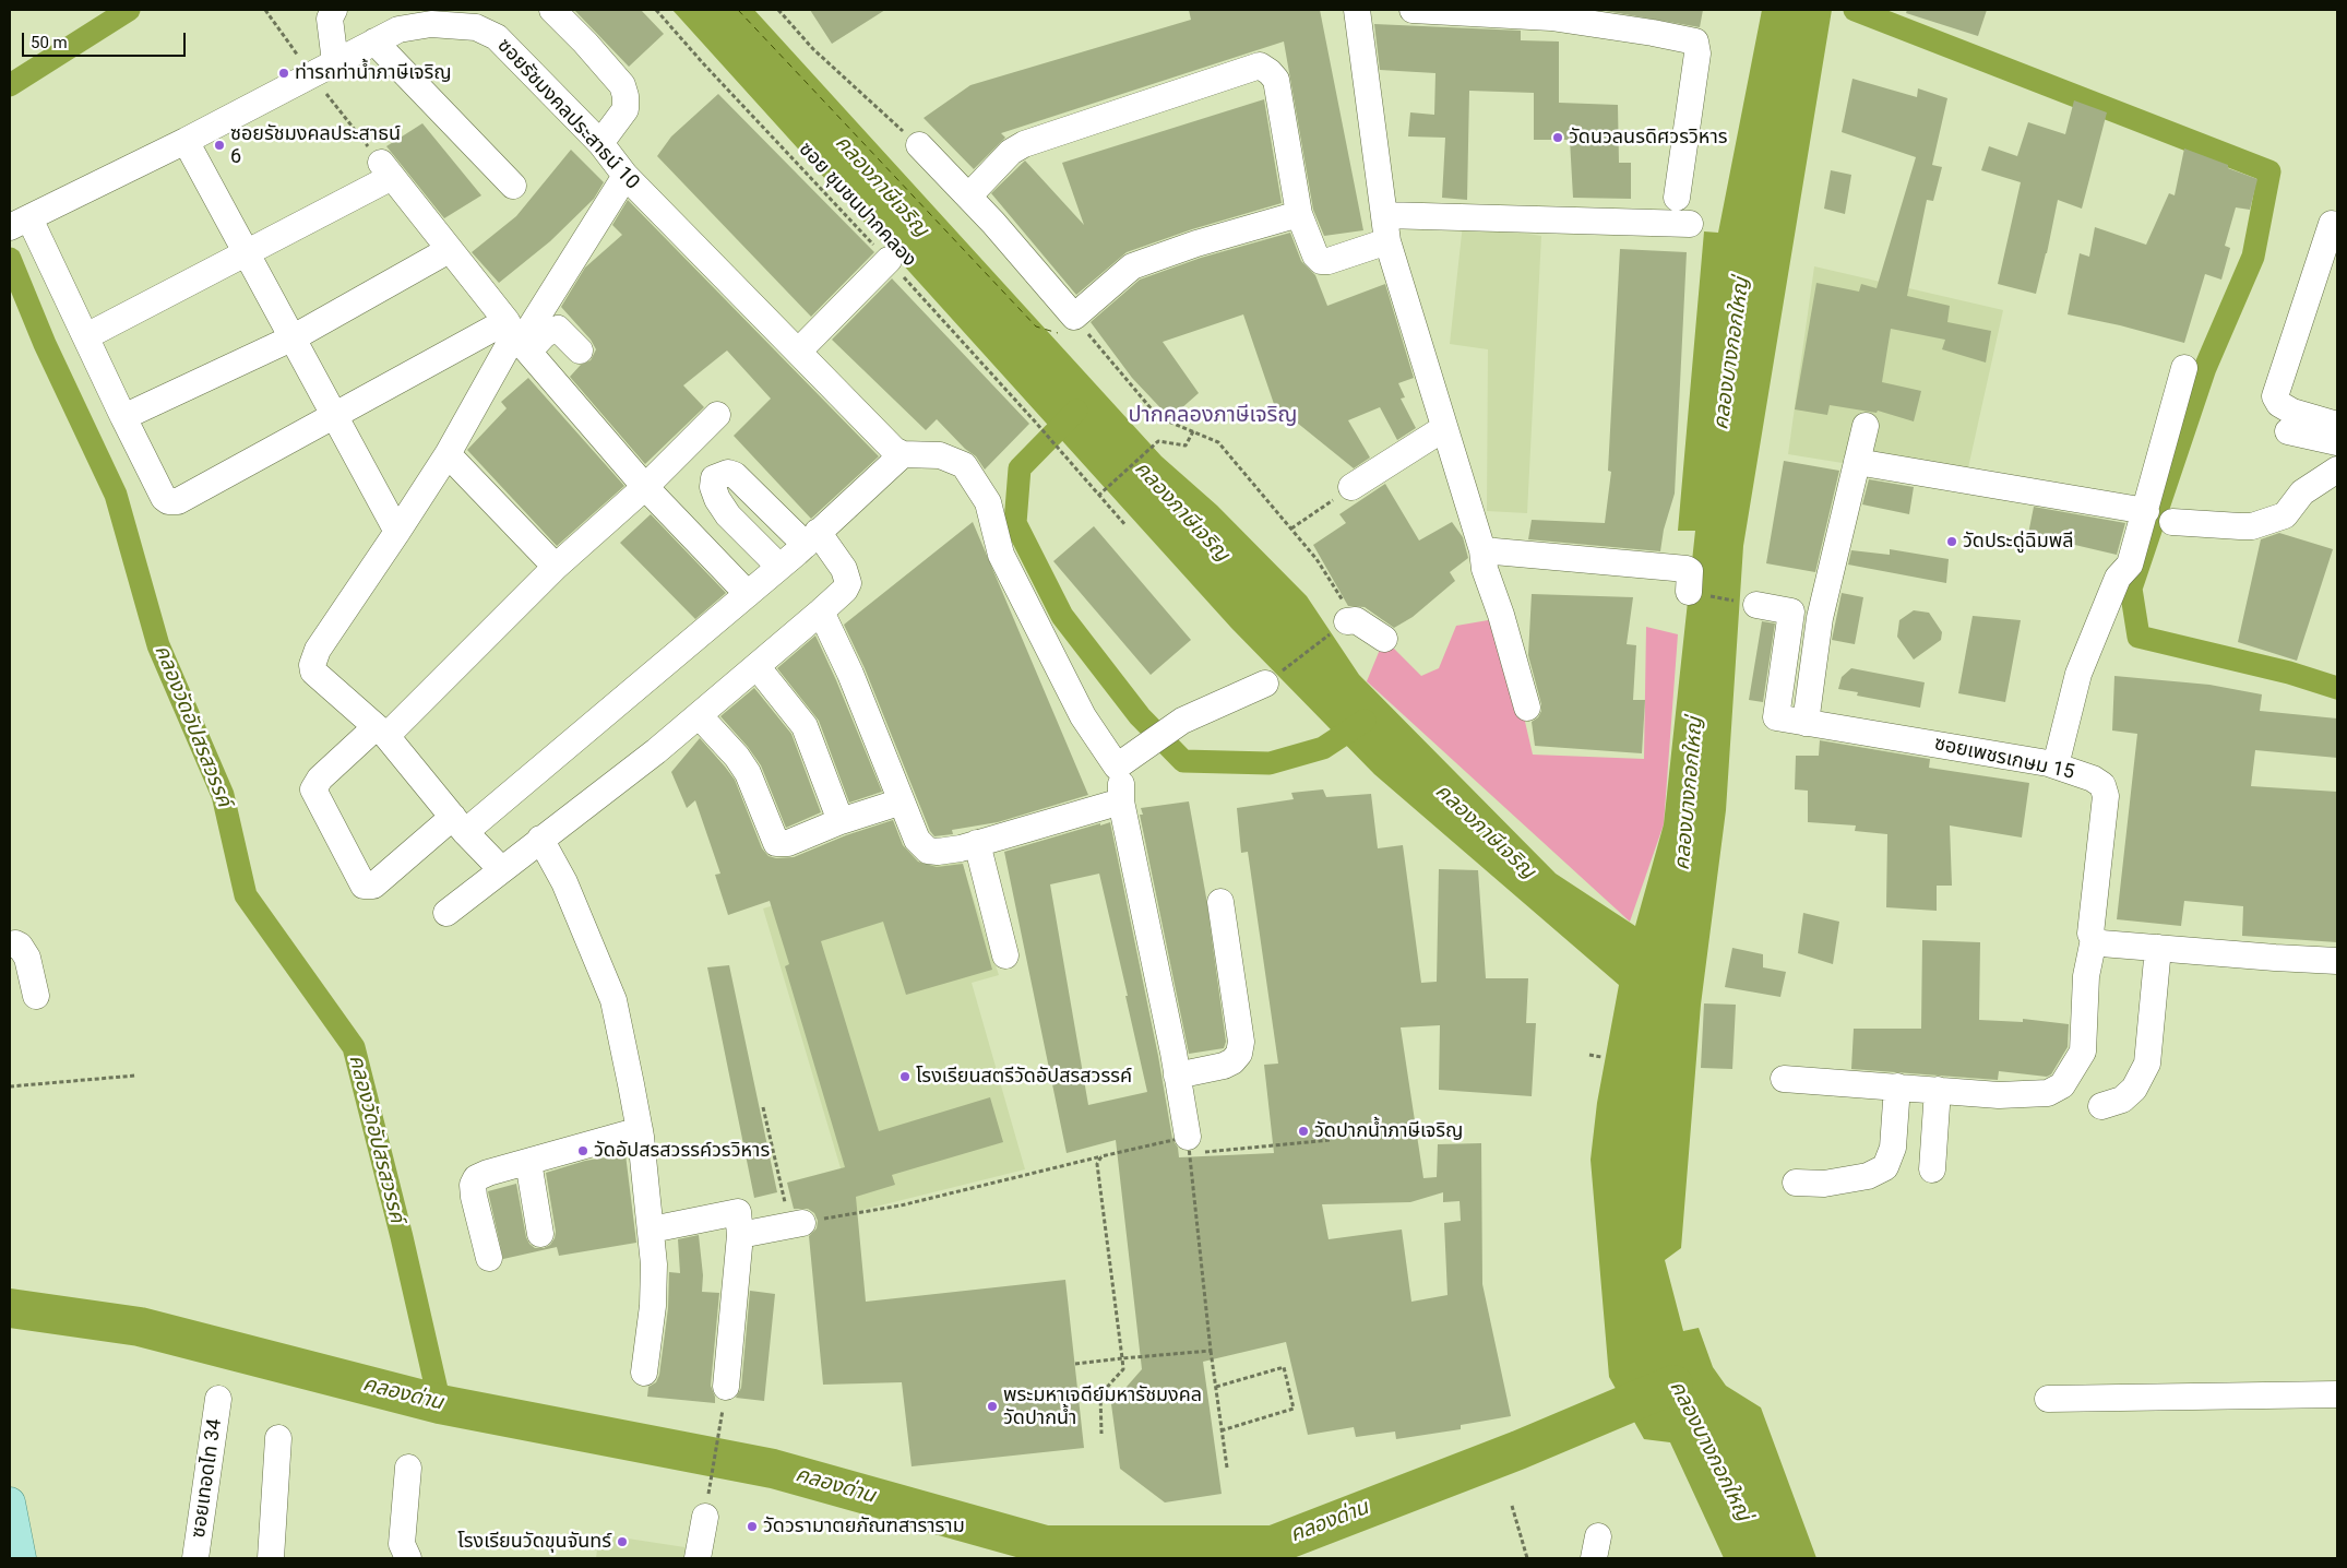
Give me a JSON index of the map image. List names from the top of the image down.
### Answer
{
  "streets": {
    "street": ["ซอยรัชมงคลประสาธน์ 10", "ซอยเพชรเกษม 15", "ซอยเทอดไท 34"],
    "path": ["ซอย ชุมชนปากคลอง"]
  },
  "districts": ["ปากคลองภาษีเจริญ"],
  "water": [
    "คลองภาษีเจริญ",
    "คลองบางกอกใหญ่",
    "คลองวัดอัปสรสวรรค์",
    "คลองด่าน"
  ],
  "places": [
    "ท่ารถท่าน้ำภาษีเจริญ",
    "วัดนวลนรดิศวรวิหาร",
    "ซอยรัชมงคลประสาธน์ 6",
    "วัดประดู่ฉิมพลี",
    "โรงเรียนสตรีวัดอัปสรสวรรค์",
    "วัดปากน้ำภาษีเจริญ",
    "วัดอัปสรสวรรค์วรวิหาร",
    "พระมหาเจดีย์มหารัชมงคล วัดปากน้ำ",
    "วัดวรามาตยภัณฑสาราราม",
    "โรงเรียนวัดขุนจันทร์"
  ],
  "scale_bar": "50 m"
}
